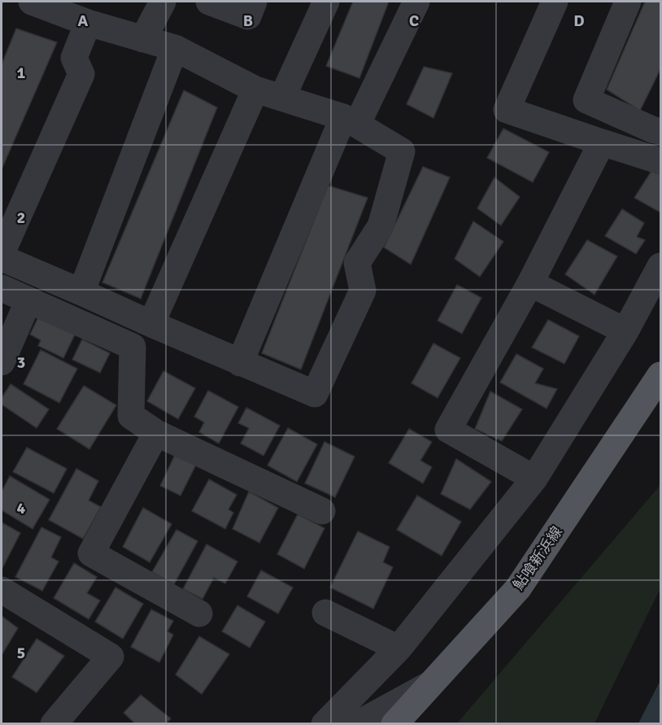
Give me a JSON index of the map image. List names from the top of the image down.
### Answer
{
  "streets": {
    "main road": ["鮎喰新浜線"]
  },
  "grid": {
    "columns": [
      "A",
      "B",
      "C",
      "D"
    ],
    "rows": [
      "1",
      "2",
      "3",
      "4",
      "5"
    ]
  }
}
